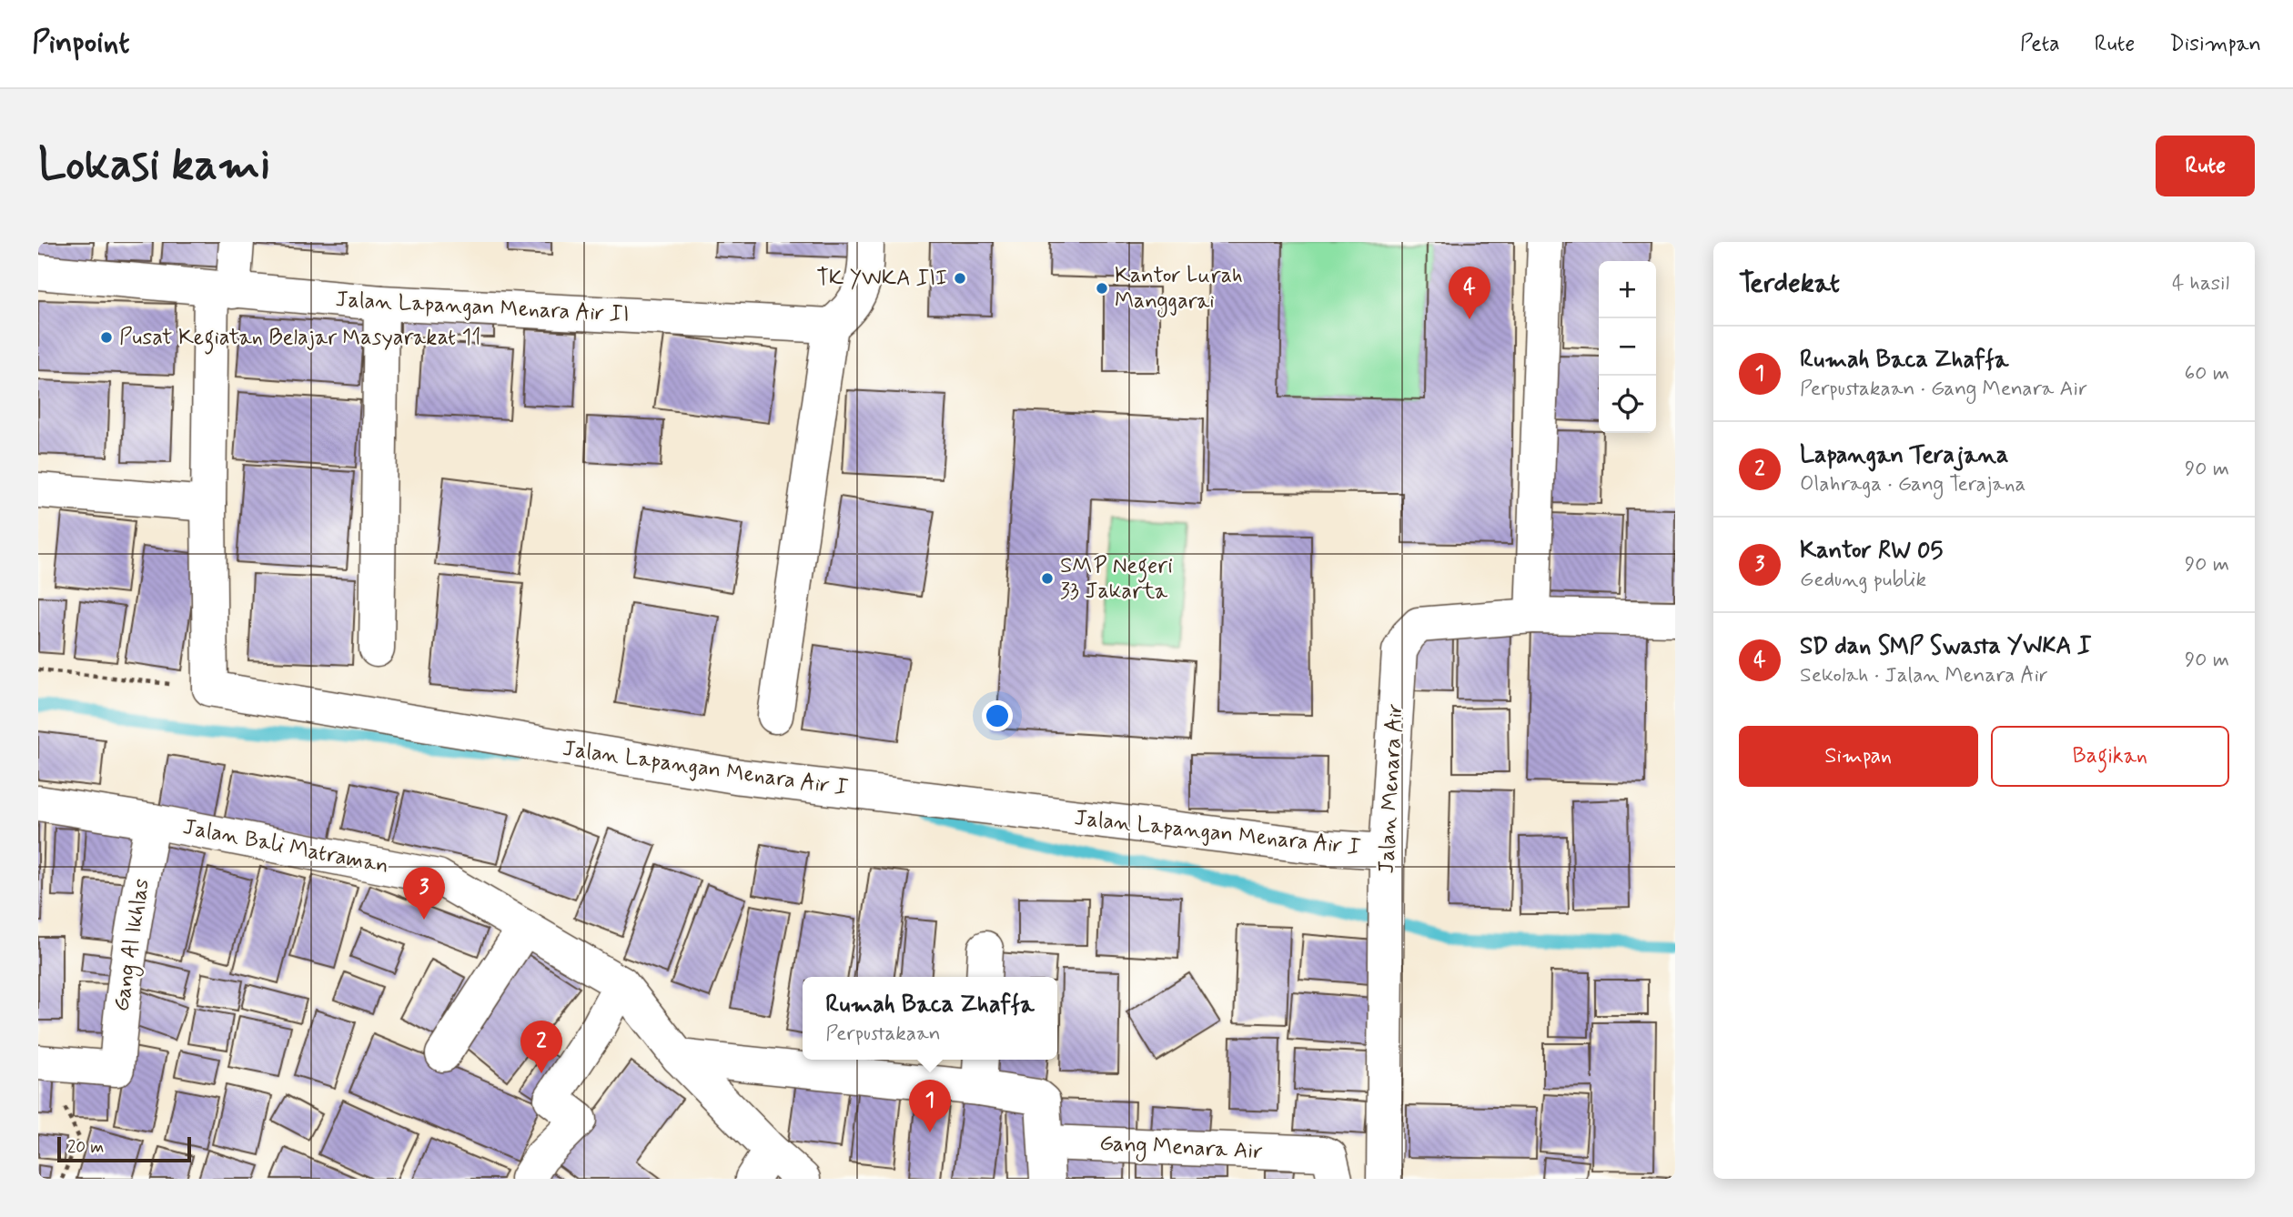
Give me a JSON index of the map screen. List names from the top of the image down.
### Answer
{
  "streets": {
    "street": [
      "Jalan Lapangan Menara Air II",
      "Jalan Lapangan Menara Air I",
      "Jalan Menara Air",
      "Jalan Bali Matraman",
      "Gang Al Ikhlas",
      "Gang Menara Air"
    ]
  },
  "crossings": [
    ["Jalan Lapangan Menara Air I", "Jalan Menara Air"],
    ["Jalan Bali Matraman", "Gang Al Ikhlas"]
  ],
  "places": [
    "TK YWKA III",
    "Kantor Lurah Manggarai",
    "Pusat Kegiatan Belajar Masyarakat 11",
    "SMP Negeri 33 Jakarta"
  ],
  "scale_bar": "20 m",
  "page": {
    "header": "Pinpoint",
    "nav": ["Peta", "Rute", "Disimpan"],
    "buttons": [
      "Rute",
      ["Simpan", "Bagikan"]
    ],
    "title": "Lokasi kami",
    "heading": ["Terdekat", "4 hasil"],
    "map_buttons": ["+", "−"],
    "pins": [
      "4",
      "3",
      "2",
      "1"
    ],
    "list": [
      {
        "mark": "1",
        "name": "Rumah Baca Zhaffa",
        "note": "Perpustakaan · Gang Menara Air",
        "value": "60 m"
      },
      {
        "mark": "2",
        "name": "Lapangan Terajana",
        "note": "Olahraga · Gang Terajana",
        "value": "90 m"
      },
      {
        "mark": "3",
        "name": "Kantor RW 05",
        "note": "Gedung publik",
        "value": "90 m"
      },
      {
        "mark": "4",
        "name": "SD dan SMP Swasta YWKA I",
        "note": "Sekolah · Jalan Menara Air",
        "value": "90 m"
      }
    ],
    "popup": ["Rumah Baca Zhaffa", "Perpustakaan"],
    "scale": "20 m"
  }
}
